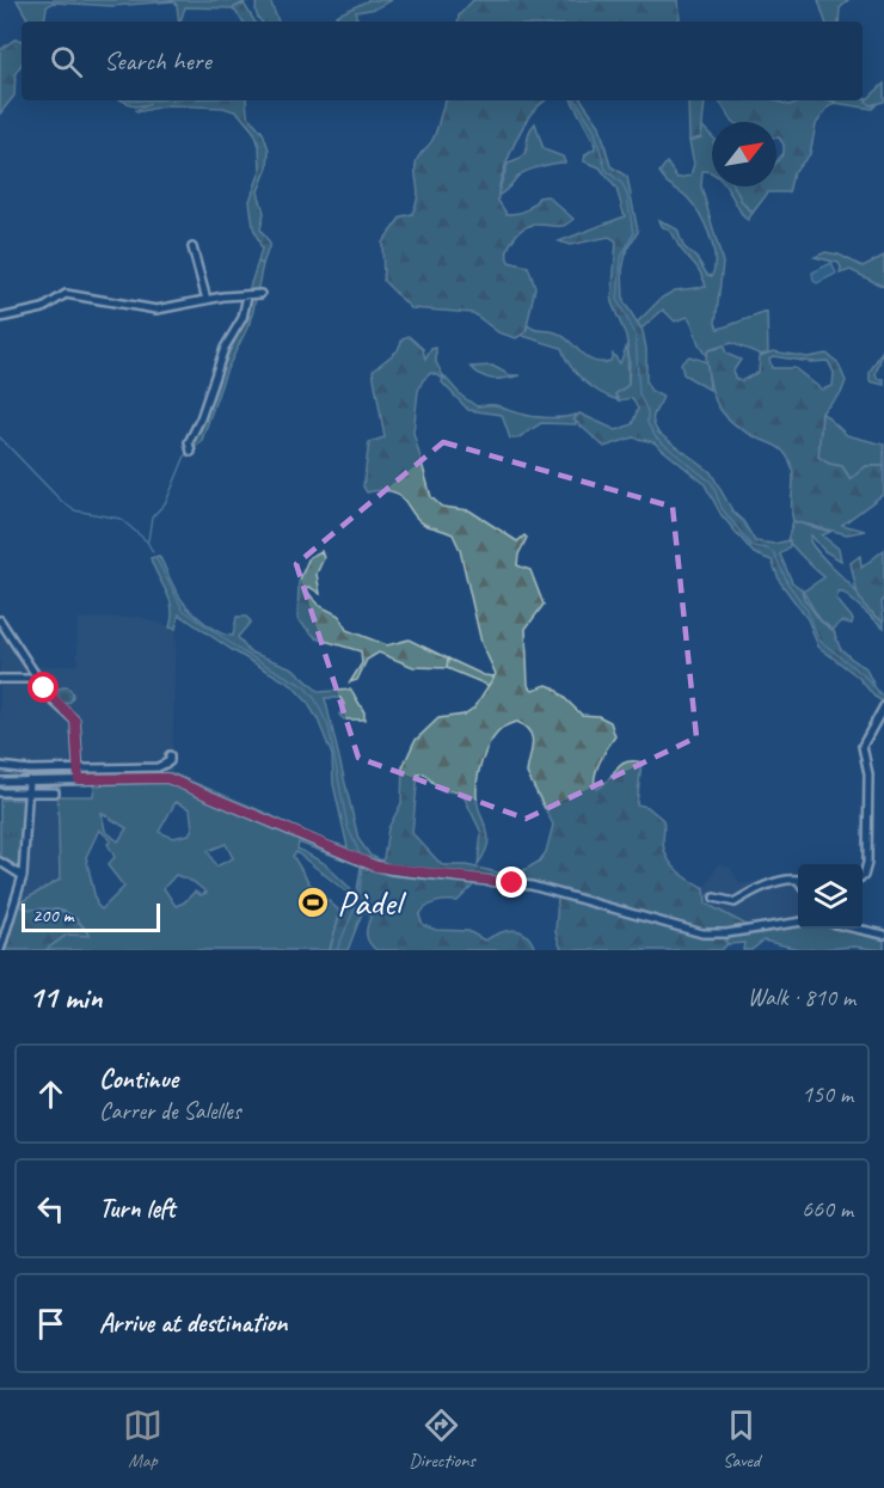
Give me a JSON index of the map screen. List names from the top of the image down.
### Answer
{
  "places": {
    "sports": ["Pàdel"]
  },
  "scale_bar": "200 m",
  "north": "top right",
  "page": {
    "search": "Search here",
    "scale": "200 m",
    "heading": ["11 min", "Walk · 810 m"],
    "list": [
      ["Continue", "Carrer de Salelles", "150 m"],
      ["Turn left", "660 m"],
      "Arrive at destination"
    ],
    "nav": ["Map", "Directions", "Saved"]
  }
}
